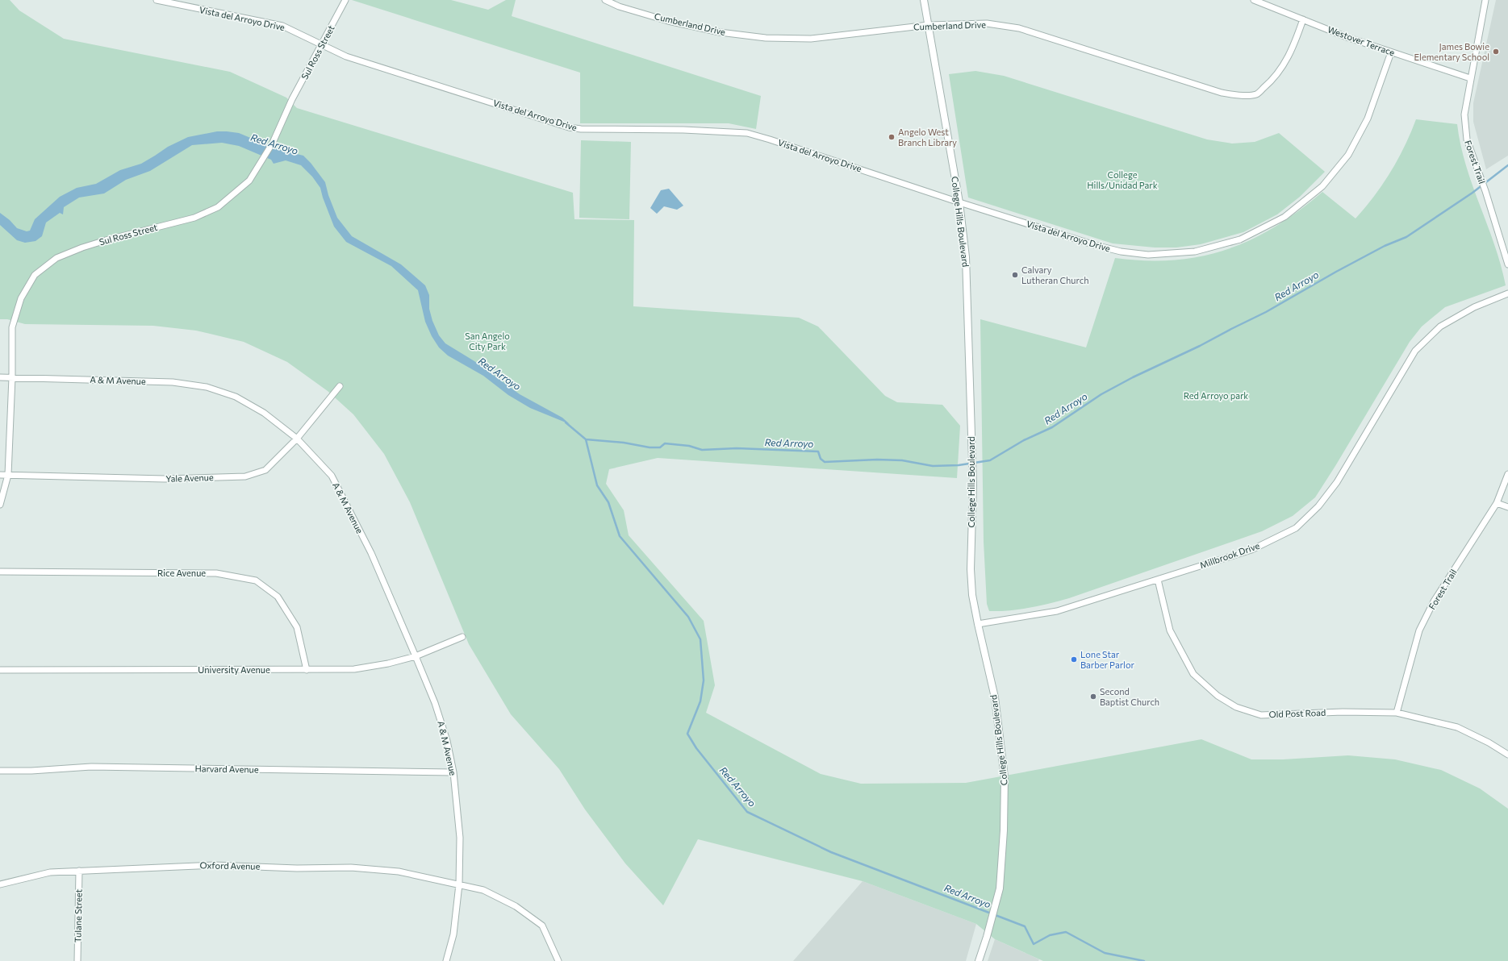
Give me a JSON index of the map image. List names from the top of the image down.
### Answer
{
  "streets": {
    "street": [
      "Vista del Arroyo Drive",
      "Cumberland Drive",
      "Westover Terrace",
      "Sul Ross Street",
      "Forest Trail",
      "College Hills Boulevard",
      "A & M Avenue",
      "Yale Avenue",
      "Millbrook Drive",
      "Rice Avenue",
      "University Avenue",
      "Old Post Road",
      "Harvard Avenue",
      "Oxford Avenue",
      "Tulane Street"
    ]
  },
  "crossings": [
    ["Vista del Arroyo Drive", "Westover Terrace"],
    ["Vista del Arroyo Drive", "Sul Ross Street"],
    ["Vista del Arroyo Drive", "College Hills Boulevard"],
    ["Cumberland Drive", "Westover Terrace"],
    ["Cumberland Drive", "College Hills Boulevard"],
    ["Westover Terrace", "Forest Trail"],
    ["Sul Ross Street", "A & M Avenue"],
    ["Sul Ross Street", "Yale Avenue"],
    ["Forest Trail", "Old Post Road"],
    ["College Hills Boulevard", "Millbrook Drive"],
    ["A & M Avenue", "Yale Avenue"],
    ["A & M Avenue", "University Avenue"],
    ["A & M Avenue", "Harvard Avenue"],
    ["A & M Avenue", "Oxford Avenue"],
    ["Millbrook Drive", "Old Post Road"],
    ["Rice Avenue", "University Avenue"],
    ["Oxford Avenue", "Tulane Street"]
  ],
  "water": ["Red Arroyo"],
  "parks": ["College Hills/Unidad Park", "San Angelo City Park", "Red Arroyo park"],
  "places": [
    "James Bowie Elementary School",
    "Angelo West Branch Library",
    "Calvary Lutheran Church",
    "Lone Star Barber Parlor",
    "Second Baptist Church"
  ]
}
